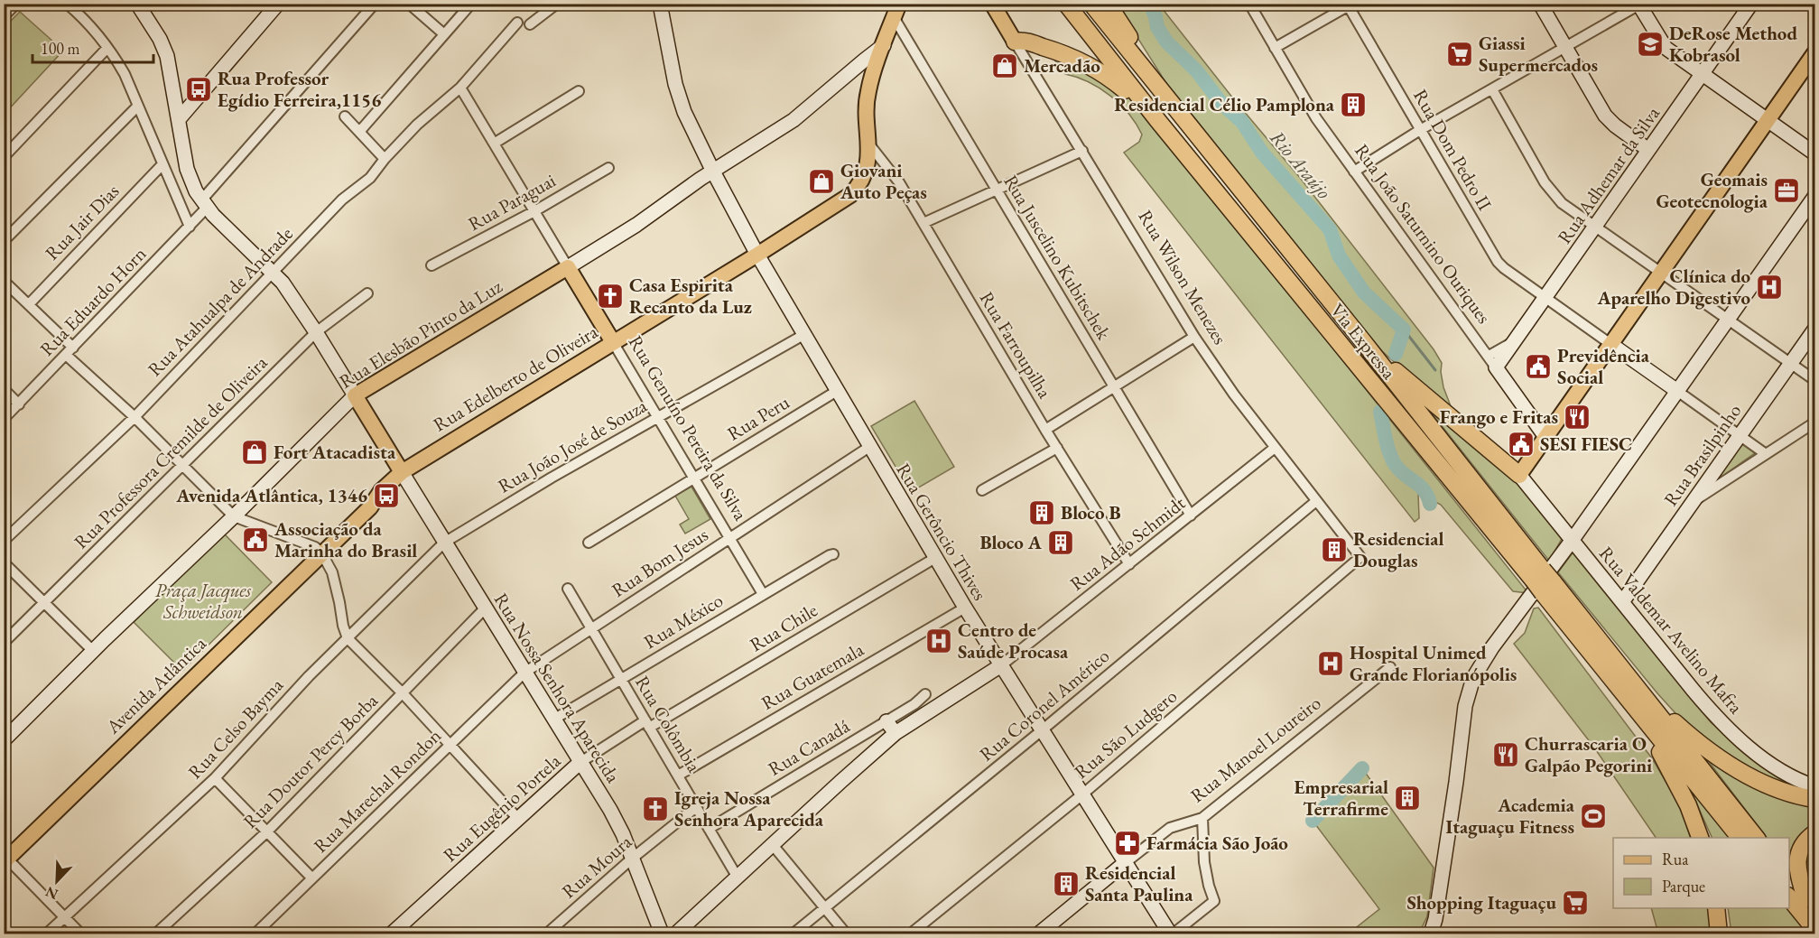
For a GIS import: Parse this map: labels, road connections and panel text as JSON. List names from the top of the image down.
{
  "streets": {
    "highway": ["Via Expressa"],
    "main road": [
      "Rua Adhemar da Silva",
      "Rua João Saturnino Ouriques",
      "Rua Wilson Menezes",
      "Rua Elesbão Pinto da Luz",
      "Rua Edelberto de Oliveira",
      "Rua Genuíno Pereira da Silva",
      "Rua Brasilpinho",
      "Rua Gerôncio Thives",
      "Rua Valdemar Avelino Mafra",
      "Avenida Atlântica",
      "Rua Nossa Senhora Aparecida",
      "Rua Manoel Loureiro",
      "Rua Eugênio Portela"
    ],
    "street": [
      "Rua Dom Pedro II",
      "Rua Paraguai",
      "Rua Jair Dias",
      "Rua Juscelino Kubitschek",
      "Rua Eduardo Horn",
      "Rua Atahualpa de Andrade",
      "Rua Farroupilha",
      "Rua Peru",
      "Rua João José de Souza",
      "Rua Professora Cremilde de Oliveira",
      "Rua Adão Schmidt",
      "Rua Bom Jesus",
      "Rua México",
      "Rua Chile",
      "Rua Guatemala",
      "Rua Coronel Américo",
      "Rua Colômbia",
      "Rua Celso Bayma",
      "Rua São Ludgero",
      "Rua Canadá",
      "Rua Doutor Percy Borba",
      "Rua Marechal Rondon",
      "Rua Moura"
    ]
  },
  "crossings": [
    ["Rua Dom Pedro II", "Rua Adhemar da Silva"],
    ["Rua Adhemar da Silva", "Rua João Saturnino Ouriques"],
    ["Rua Paraguai", "Rua Genuíno Pereira da Silva"],
    ["Rua Juscelino Kubitschek", "Rua Edelberto de Oliveira"],
    ["Rua Juscelino Kubitschek", "Rua Adão Schmidt"],
    ["Rua Wilson Menezes", "Rua Adão Schmidt"],
    ["Rua Wilson Menezes", "Rua Coronel Américo"],
    ["Rua Wilson Menezes", "Rua São Ludgero"],
    ["Rua Atahualpa de Andrade", "Rua Genuíno Pereira da Silva"],
    ["Rua Elesbão Pinto da Luz", "Rua Edelberto de Oliveira"],
    ["Rua Elesbão Pinto da Luz", "Rua Genuíno Pereira da Silva"],
    ["Rua Elesbão Pinto da Luz", "Rua Gerôncio Thives"],
    ["Rua Farroupilha", "Rua Edelberto de Oliveira"],
    ["Rua Farroupilha", "Rua Adão Schmidt"],
    ["Rua Edelberto de Oliveira", "Rua Genuíno Pereira da Silva"],
    ["Rua Edelberto de Oliveira", "Rua Gerôncio Thives"],
    ["Rua Edelberto de Oliveira", "Avenida Atlântica"],
    ["Rua Edelberto de Oliveira", "Rua Nossa Senhora Aparecida"],
    ["Rua Peru", "Rua Genuíno Pereira da Silva"],
    ["Rua Peru", "Rua Gerôncio Thives"],
    ["Rua Genuíno Pereira da Silva", "Rua João José de Souza"],
    ["Rua Genuíno Pereira da Silva", "Rua Bom Jesus"],
    ["Rua Genuíno Pereira da Silva", "Rua México"],
    ["Rua João José de Souza", "Rua Gerôncio Thives"],
    ["Rua João José de Souza", "Rua Nossa Senhora Aparecida"],
    ["Rua João José de Souza", "Rua Celso Bayma"],
    ["Rua Brasilpinho", "Rua Valdemar Avelino Mafra"],
    ["Rua Gerôncio Thives", "Rua Adão Schmidt"],
    ["Rua Gerôncio Thives", "Rua Bom Jesus"],
    ["Rua Gerôncio Thives", "Rua Chile"],
    ["Rua Gerôncio Thives", "Rua Guatemala"],
    ["Rua Gerôncio Thives", "Rua Coronel Américo"],
    ["Rua Gerôncio Thives", "Rua São Ludgero"],
    ["Rua Gerôncio Thives", "Rua Manoel Loureiro"],
    ["Rua Bom Jesus", "Rua Nossa Senhora Aparecida"],
    ["Rua Bom Jesus", "Rua Colômbia"],
    ["Rua Bom Jesus", "Rua Marechal Rondon"],
    ["Rua México", "Rua Nossa Senhora Aparecida"],
    ["Rua México", "Rua Colômbia"],
    ["Rua Chile", "Rua Colômbia"],
    ["Rua Chile", "Rua Eugênio Portela"],
    ["Rua Guatemala", "Rua Colômbia"],
    ["Avenida Atlântica", "Rua Nossa Senhora Aparecida"],
    ["Rua Nossa Senhora Aparecida", "Rua Celso Bayma"],
    ["Rua Nossa Senhora Aparecida", "Rua Doutor Percy Borba"],
    ["Rua Nossa Senhora Aparecida", "Rua Marechal Rondon"],
    ["Rua Nossa Senhora Aparecida", "Rua Eugênio Portela"],
    ["Rua Nossa Senhora Aparecida", "Rua Moura"],
    ["Rua Colômbia", "Rua Canadá"],
    ["Rua Colômbia", "Rua Eugênio Portela"],
    ["Rua Colômbia", "Rua Moura"]
  ],
  "water": ["Rio Araújo"],
  "parks": ["Praça Jacques Schweidson"],
  "places": {
    "school or university": ["DeRose Method Kobrasol"],
    "supermarket": ["Giassi Supermercados", "Shopping Itaguaçu"],
    "shop": ["Mercadão", "Giovani Auto Peças", "Fort Atacadista"],
    "bus stop": ["Rua Professor Egídio Ferreira,1156", "Avenida Atlântica, 1346"],
    "building": [
      "Residencial Célio Pamplona",
      "Bloco B",
      "Bloco A",
      "Residencial Douglas",
      "Empresarial Terrafirme",
      "Residencial Santa Paulina"
    ],
    "office": ["Geomais Geotecnologia"],
    "hospital": ["Clínica do Aparelho Digestivo", "Centro de Saúde Procasa", "Hospital Unimed Grande Florianópolis"],
    "church": ["Casa Espirita Recanto da Luz", "Igreja Nossa Senhora Aparecida"],
    "public building": ["Previdência Social", "SESI FIESC", "Associação da Marinha do Brasil"],
    "restaurant": ["Frango e Fritas", "Churrascaria O Galpão Pegorini"],
    "sports": ["Academia Itaguaçu Fitness"],
    "pharmacy": ["Farmácia São João"]
  },
  "legend": ["Rua", "Parque"],
  "scale_bar": "100 m",
  "north": "bottom left"
}
